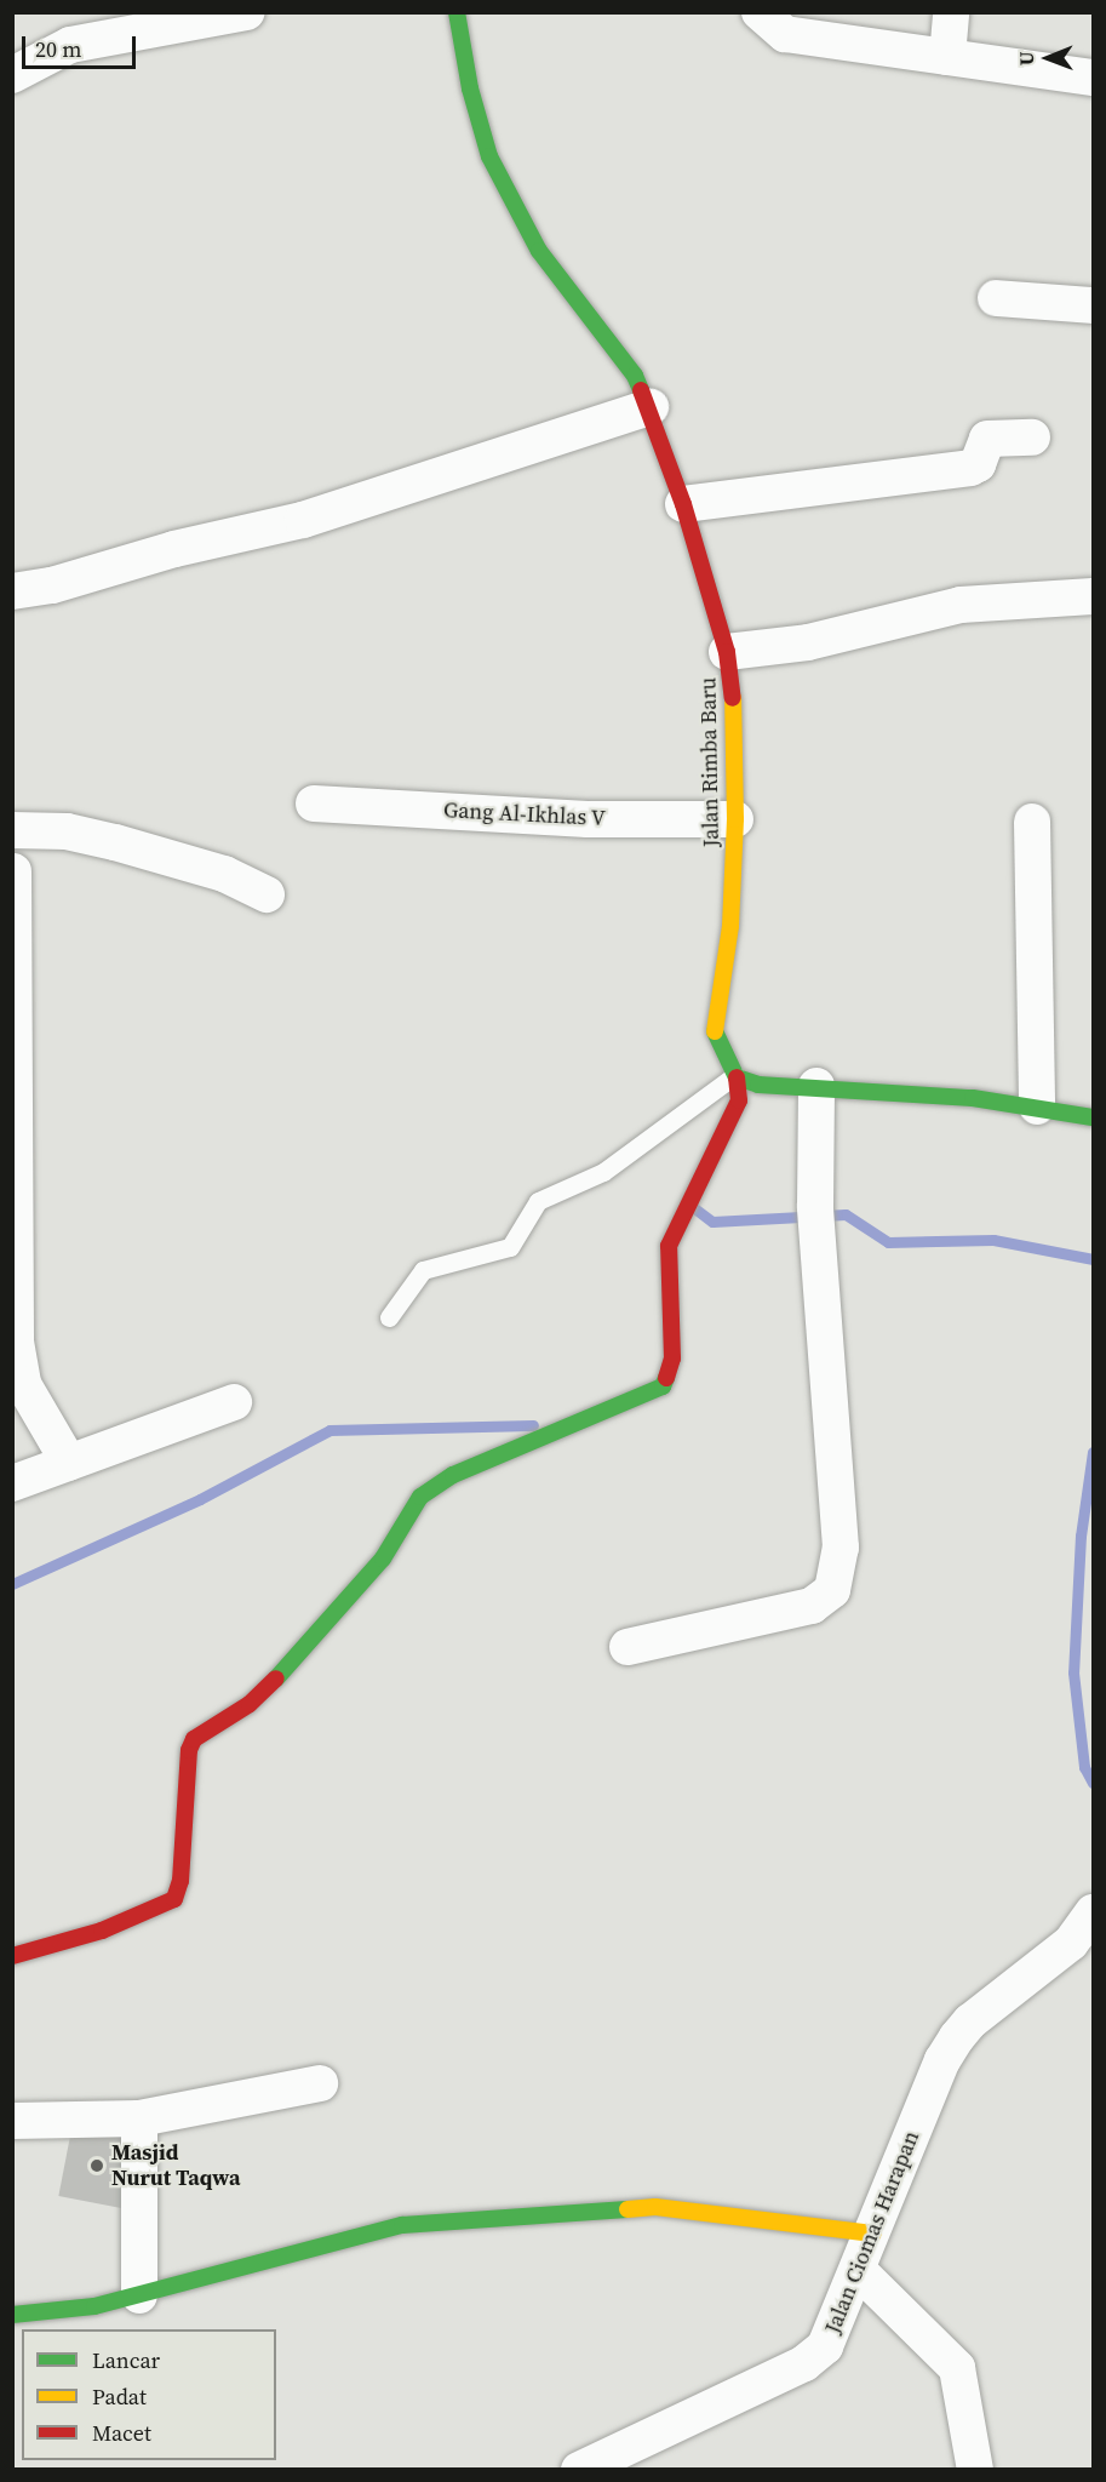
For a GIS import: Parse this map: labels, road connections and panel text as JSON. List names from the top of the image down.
{
  "streets": {
    "street": ["Jalan Rimba Baru", "Gang Al-Ikhlas V", "Jalan Ciomas Harapan"]
  },
  "crossings": [
    ["Jalan Rimba Baru", "Gang Al-Ikhlas V"]
  ],
  "places": ["Masjid Nurut Taqwa"],
  "legend": ["Lancar", "Padat", "Macet"],
  "scale_bar": "20 m",
  "north": "left"
}
